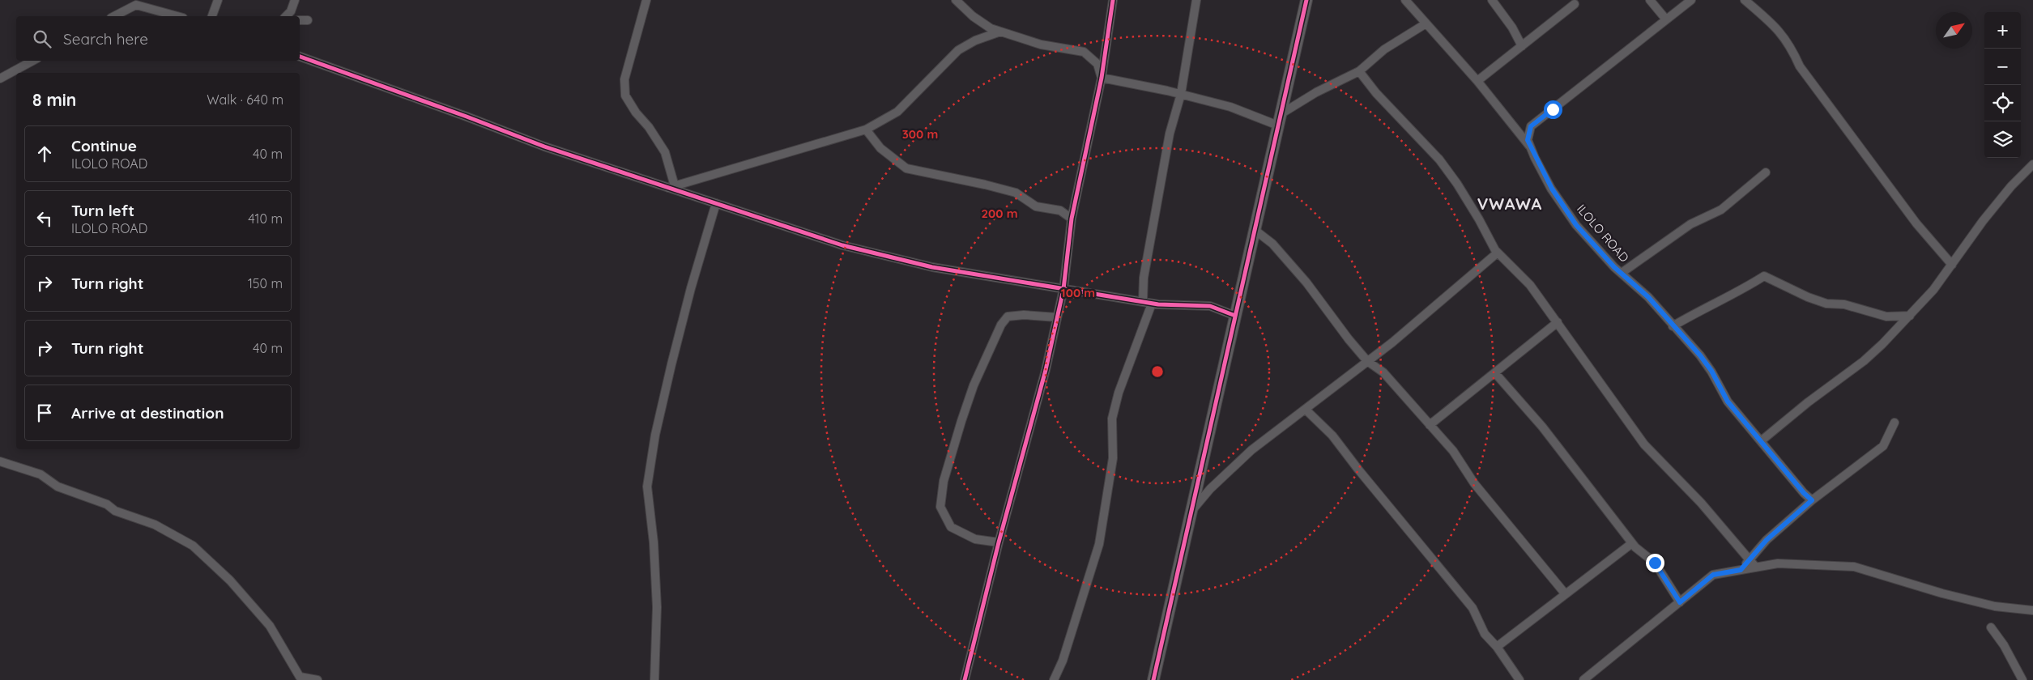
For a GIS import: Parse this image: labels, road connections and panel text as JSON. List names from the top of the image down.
{
  "streets": {
    "street": ["ILOLO ROAD"]
  },
  "districts": ["VWAWA"],
  "north": "top right",
  "page": {
    "map_buttons": ["+", "−"],
    "search": "Search here",
    "heading": ["8 min", "Walk · 640 m"],
    "list": [
      ["Continue", "ILOLO ROAD", "40 m"],
      ["Turn left", "ILOLO ROAD", "410 m"],
      ["Turn right", "150 m"],
      ["Turn right", "40 m"],
      "Arrive at destination"
    ]
  },
  "rings": ["300 m", "200 m", "100 m"]
}
